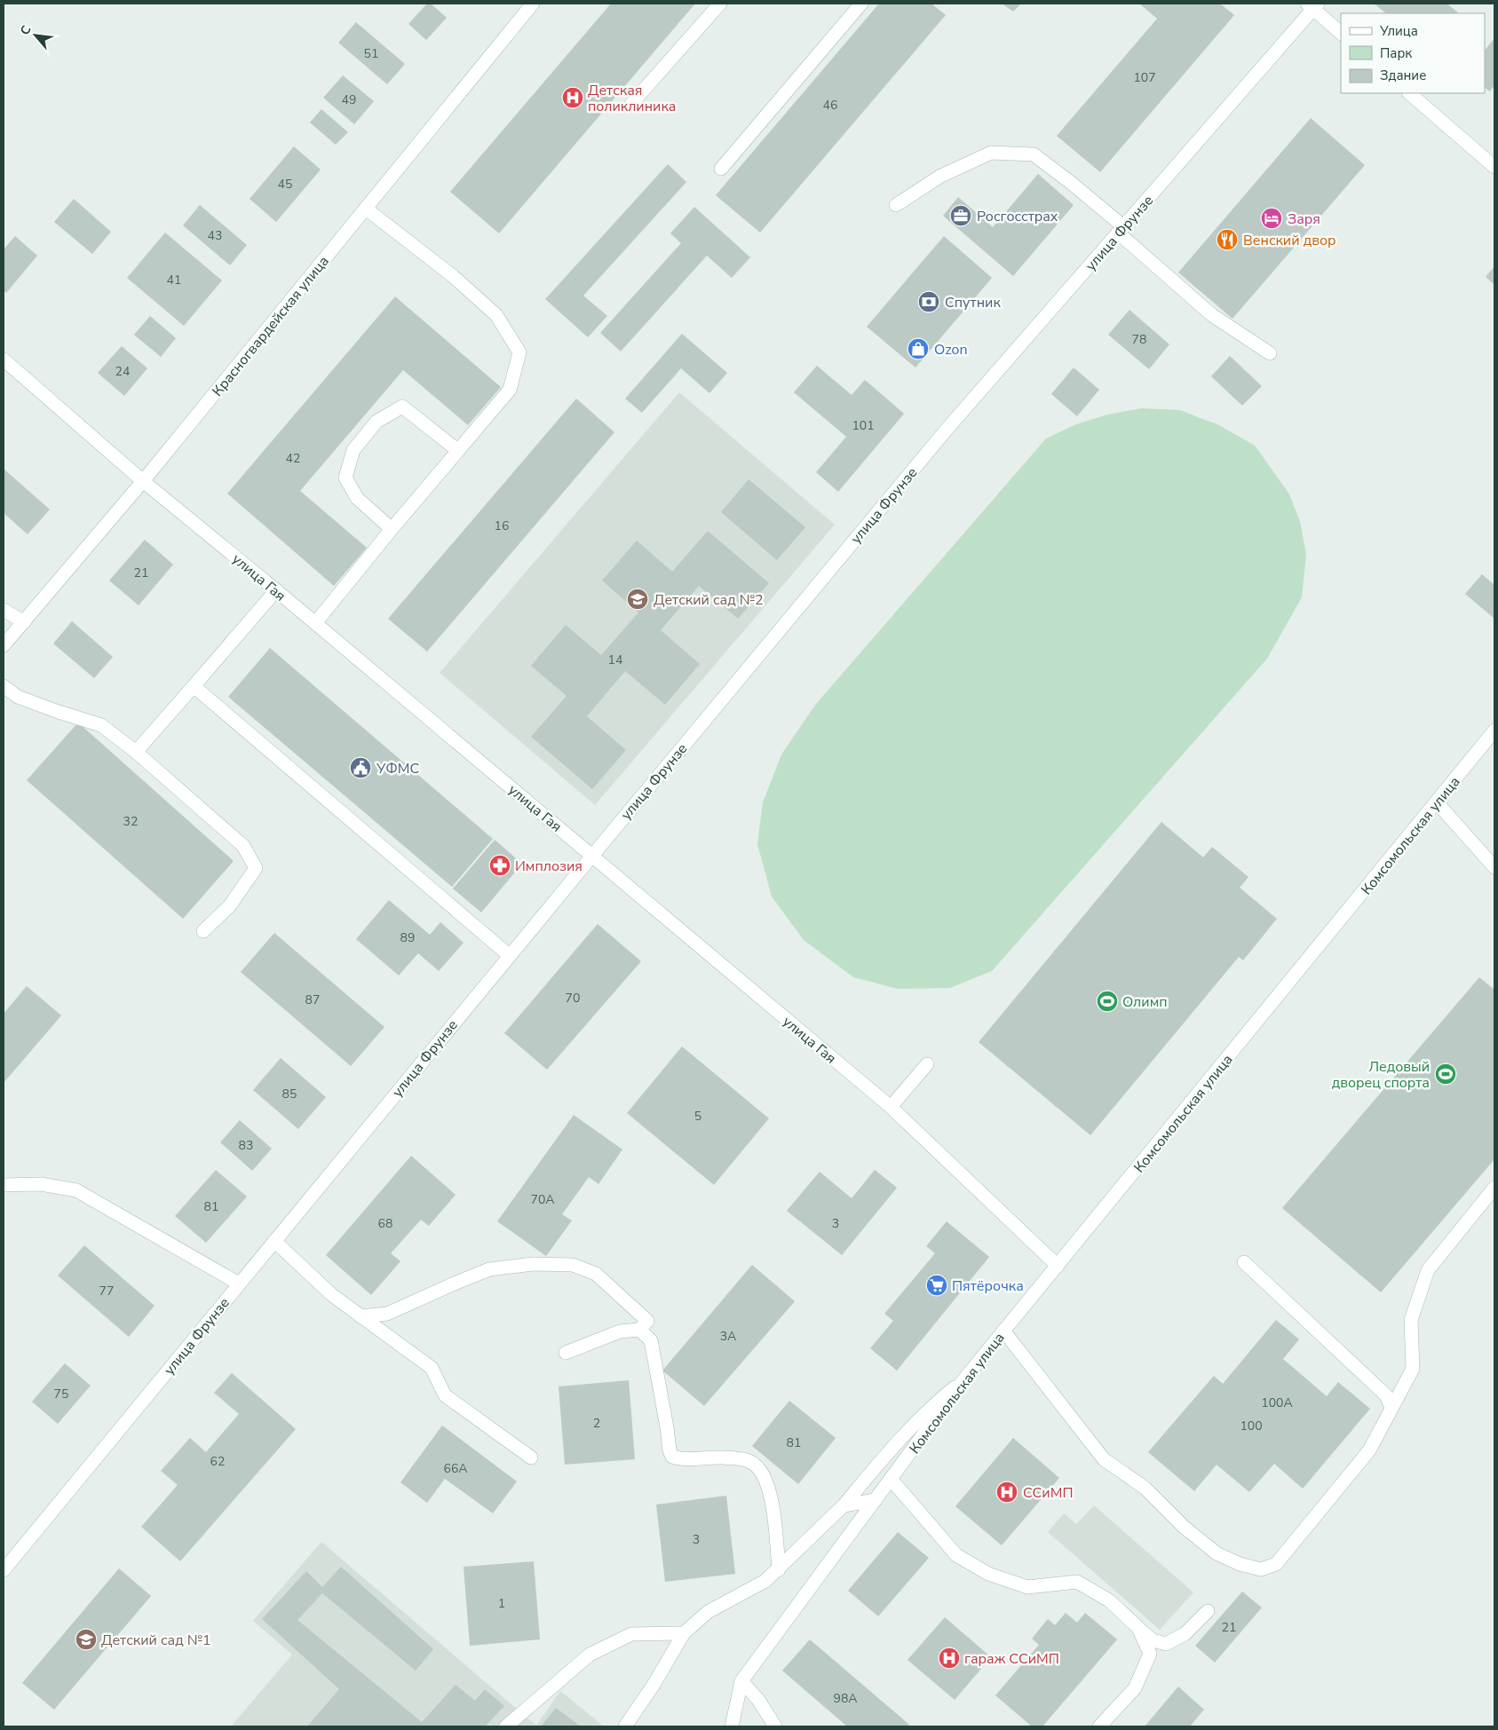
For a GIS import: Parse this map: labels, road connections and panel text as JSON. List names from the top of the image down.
{
  "streets": {
    "street": [
      "улица Фрунзе",
      "Красногвардейская улица",
      "улица Гая",
      "Комсомольская улица"
    ]
  },
  "crossings": [
    ["улица Фрунзе", "улица Гая"],
    ["Красногвардейская улица", "улица Гая"],
    ["улица Гая", "Комсомольская улица"]
  ],
  "places": {
    "hospital": ["Детская поликлиника", "ССиМП", "гараж ССиМП"],
    "office": ["Росгосстрах"],
    "hotel": ["Заря"],
    "restaurant": ["Венский двор"],
    "bank": ["Спутник"],
    "shop": ["Ozon"],
    "school or university": ["Детский сад №2", "Детский сад №1"],
    "public building": ["УФМС"],
    "pharmacy": ["Имплозия"],
    "sports": ["Олимп", "Ледовый дворец спорта"],
    "supermarket": ["Пятёрочка"]
  },
  "house_numbers": [
    "51",
    "107",
    "49",
    "46",
    "45",
    "43",
    "41",
    "78",
    "24",
    "101",
    "42",
    "16",
    "21",
    "14",
    "32",
    "89",
    "70",
    "87",
    "85",
    "5",
    "83",
    "70А",
    "81",
    "68",
    "3",
    "77",
    "3А",
    "75",
    "100А",
    "2",
    "100",
    "81",
    "62",
    "66А",
    "3",
    "1",
    "21",
    "98А"
  ],
  "legend": ["Улица", "Парк", "Здание"],
  "north": "top left"
}
